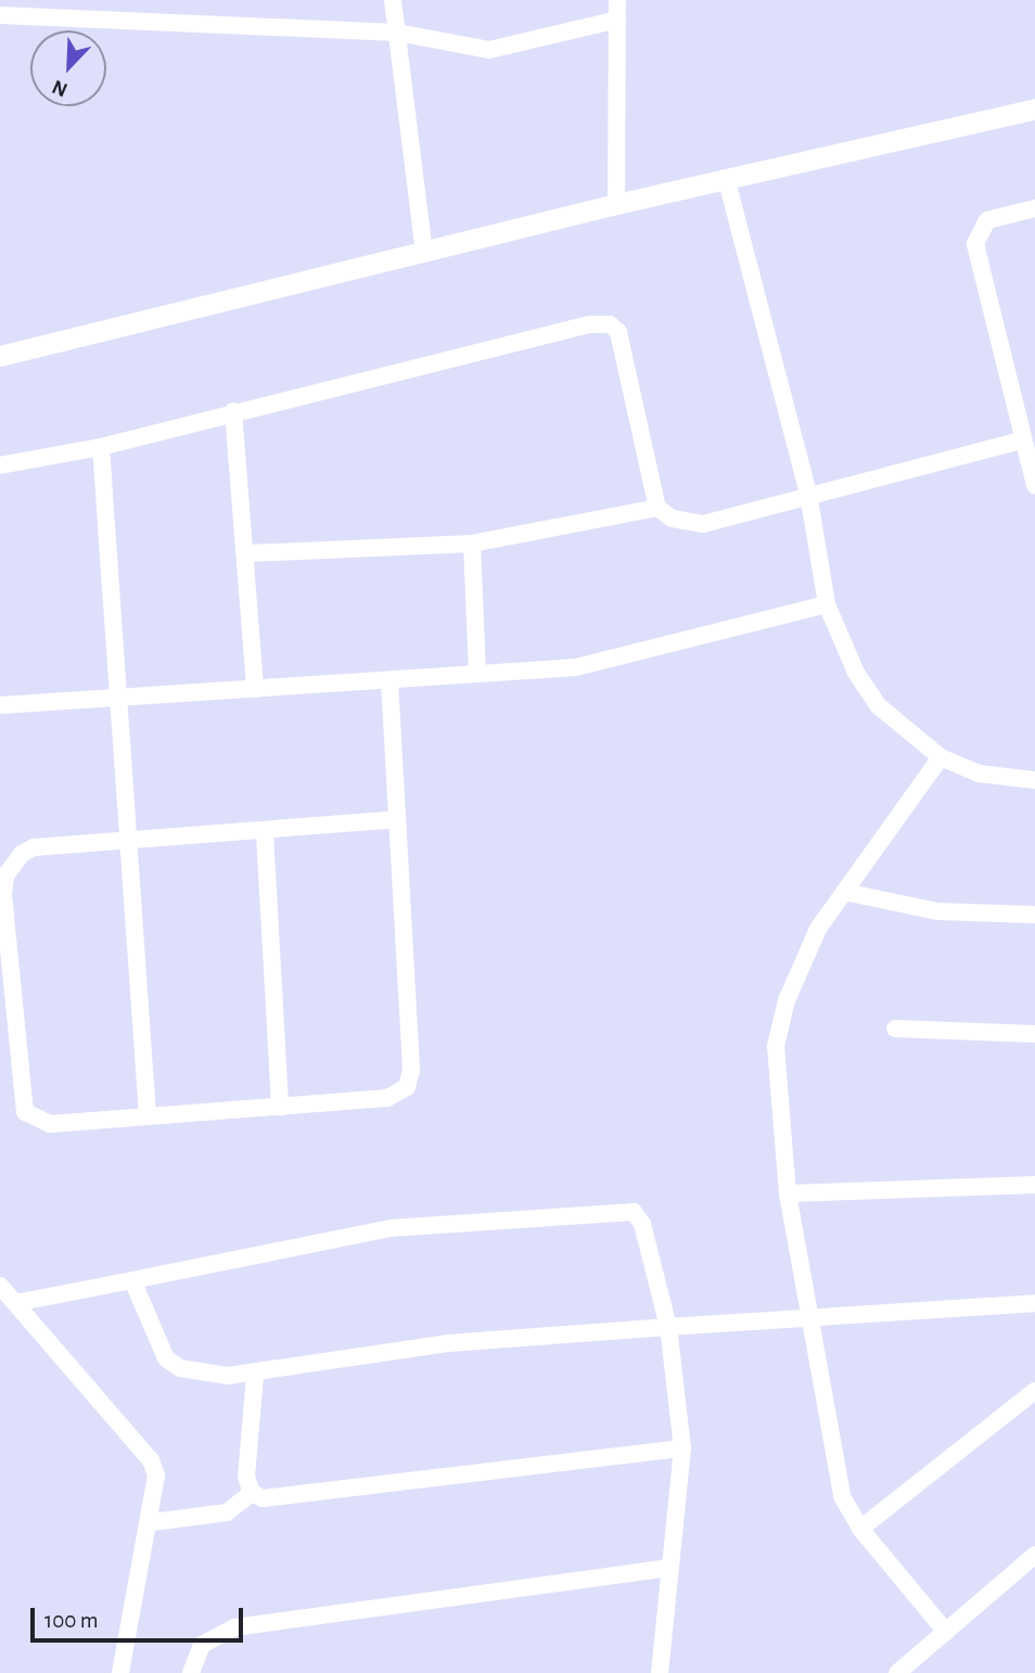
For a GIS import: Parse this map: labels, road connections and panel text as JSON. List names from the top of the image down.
{
  "scale_bar": "100 m",
  "north": "bottom left"
}
